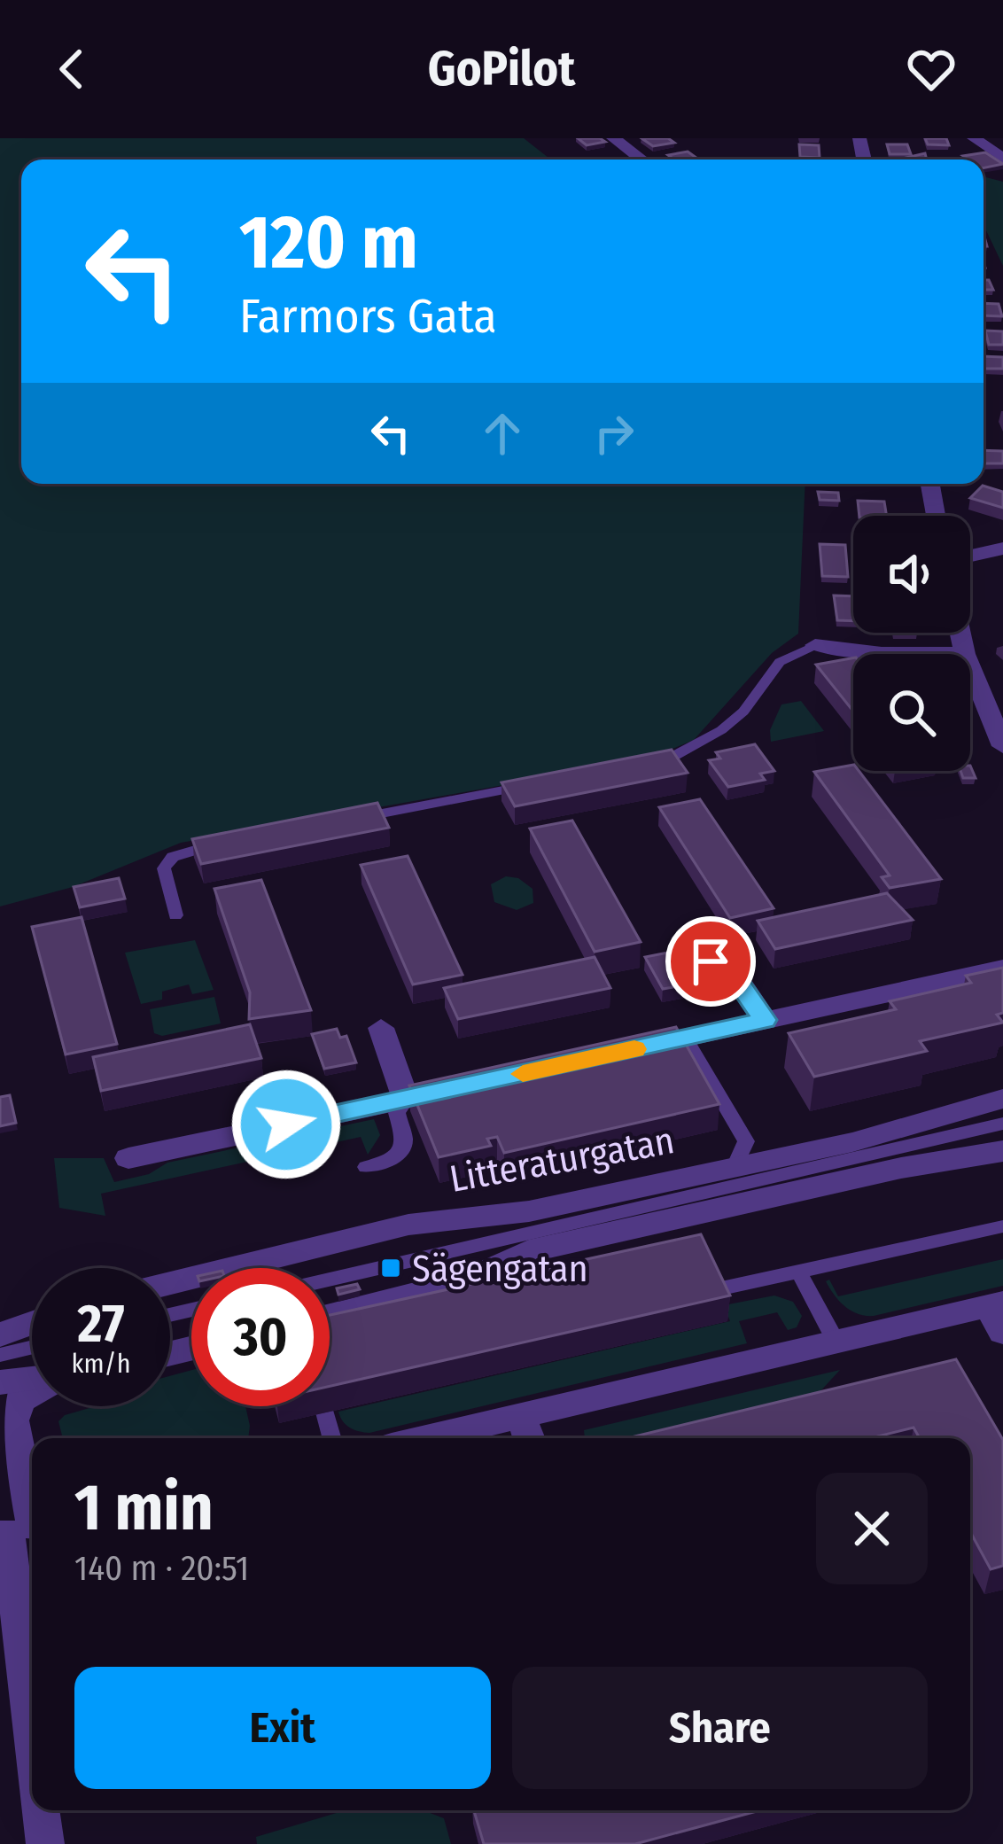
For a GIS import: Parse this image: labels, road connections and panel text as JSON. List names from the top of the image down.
{
  "streets": {
    "street": ["Litteraturgatan"]
  },
  "places": {
    "transit": ["Sägengatan"]
  },
  "page": {
    "header": "GoPilot",
    "turn": ["120 m", "Farmors Gata"],
    "speed": "27 km/h",
    "limit": "30",
    "heading": ["1 min", "140 m · 20:51"],
    "buttons": ["Exit", "Share"]
  }
}
